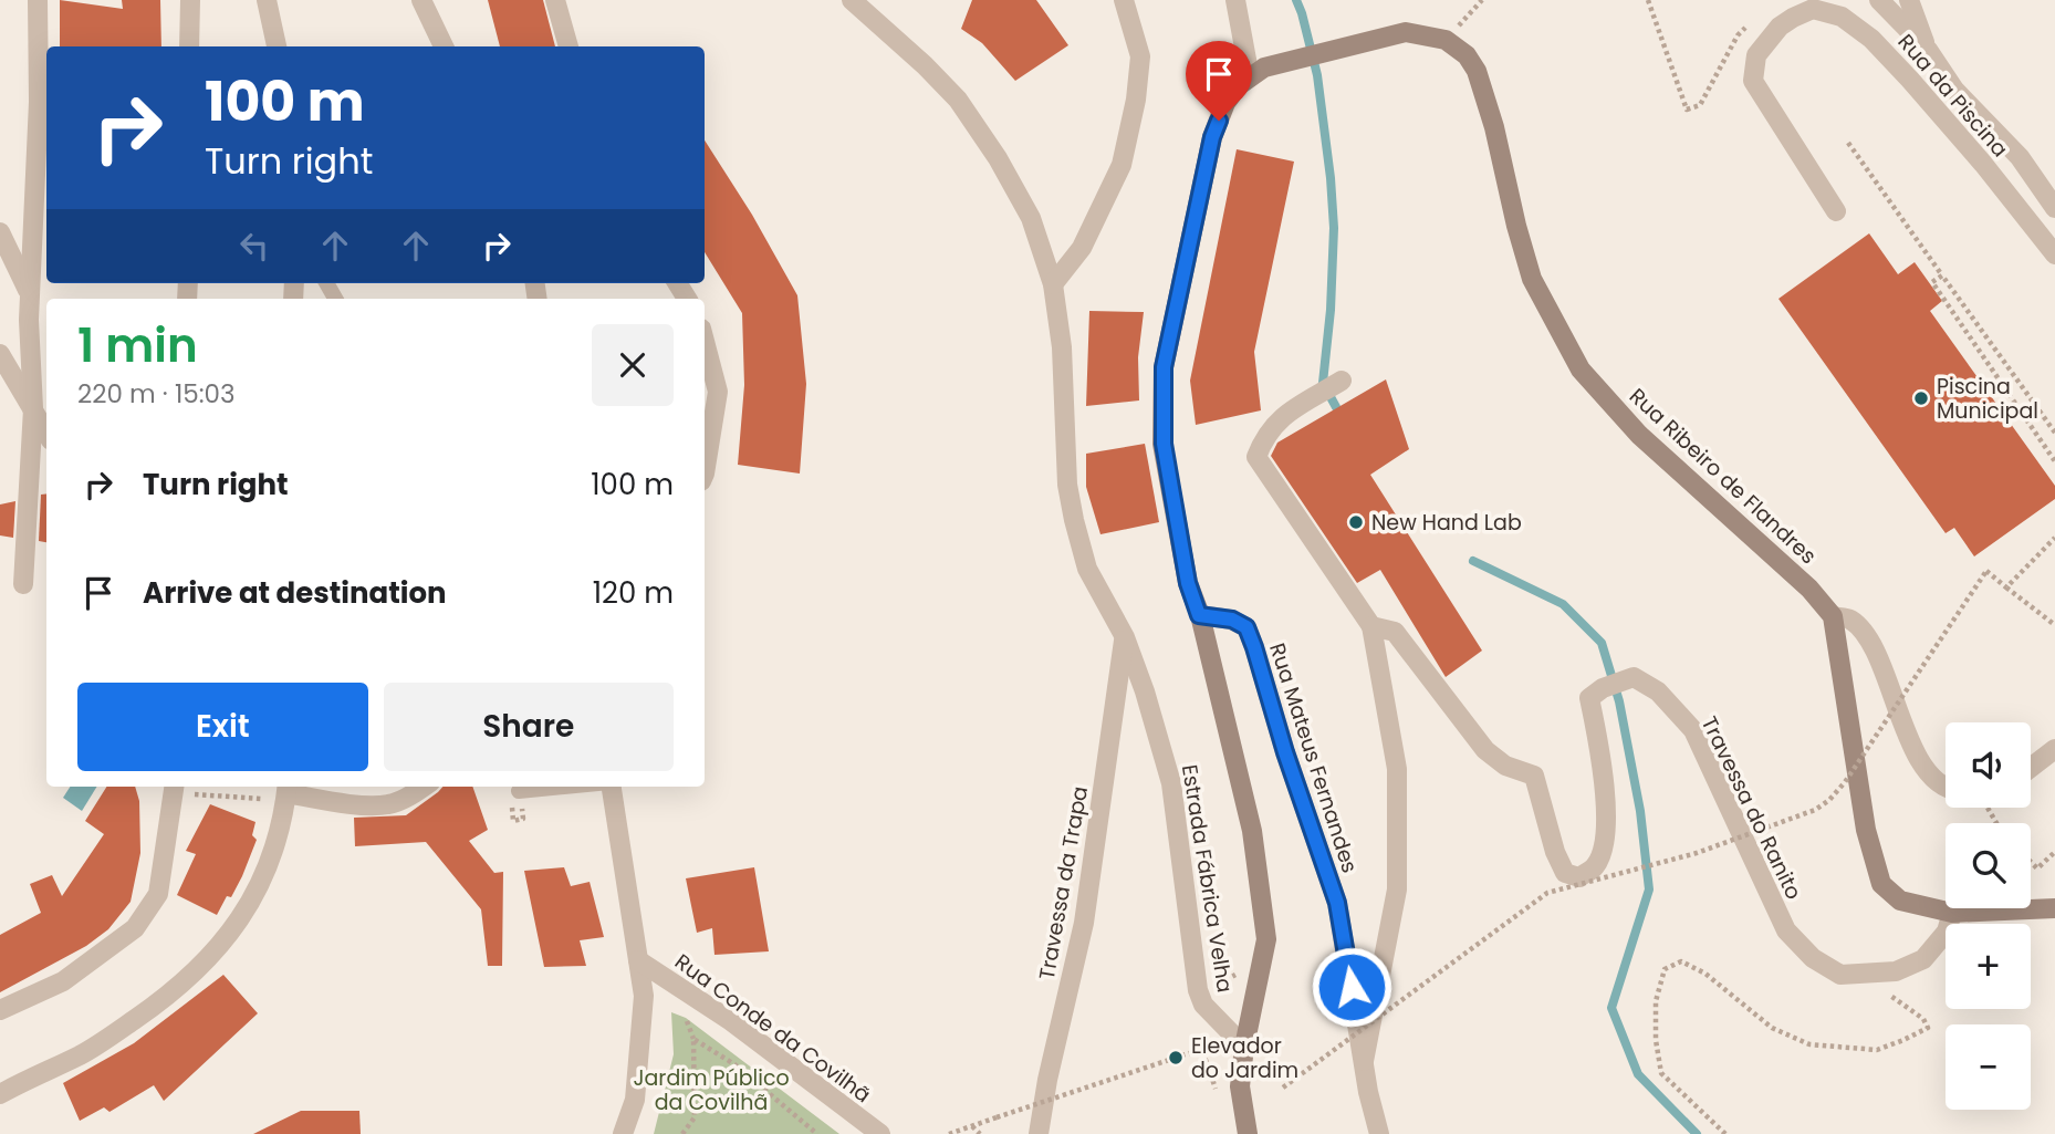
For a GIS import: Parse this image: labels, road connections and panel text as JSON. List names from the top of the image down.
{
  "streets": {
    "main road": ["Rua Ribeiro de Flandres"],
    "street": [
      "Rua da Piscina",
      "Rua Mateus Fernandes",
      "Travessa do Ranito",
      "Estrada Fábrica Velha",
      "Travessa da Trapa",
      "Rua Conde da Covilhã"
    ]
  },
  "crossings": [
    ["Estrada Fábrica Velha", "Travessa da Trapa"]
  ],
  "parks": ["Jardim Público da Covilhã"],
  "places": ["Piscina Municipal", "New Hand Lab", "Elevador do Jardim"],
  "page": {
    "turn": ["100 m", "Turn right"],
    "heading": ["1 min", "220 m · 15:03"],
    "list": [
      {
        "name": "Turn right",
        "value": "100 m"
      },
      {
        "name": "Arrive at destination",
        "value": "120 m"
      }
    ],
    "buttons": ["Exit", "Share"],
    "map_buttons": ["+", "−"]
  }
}
